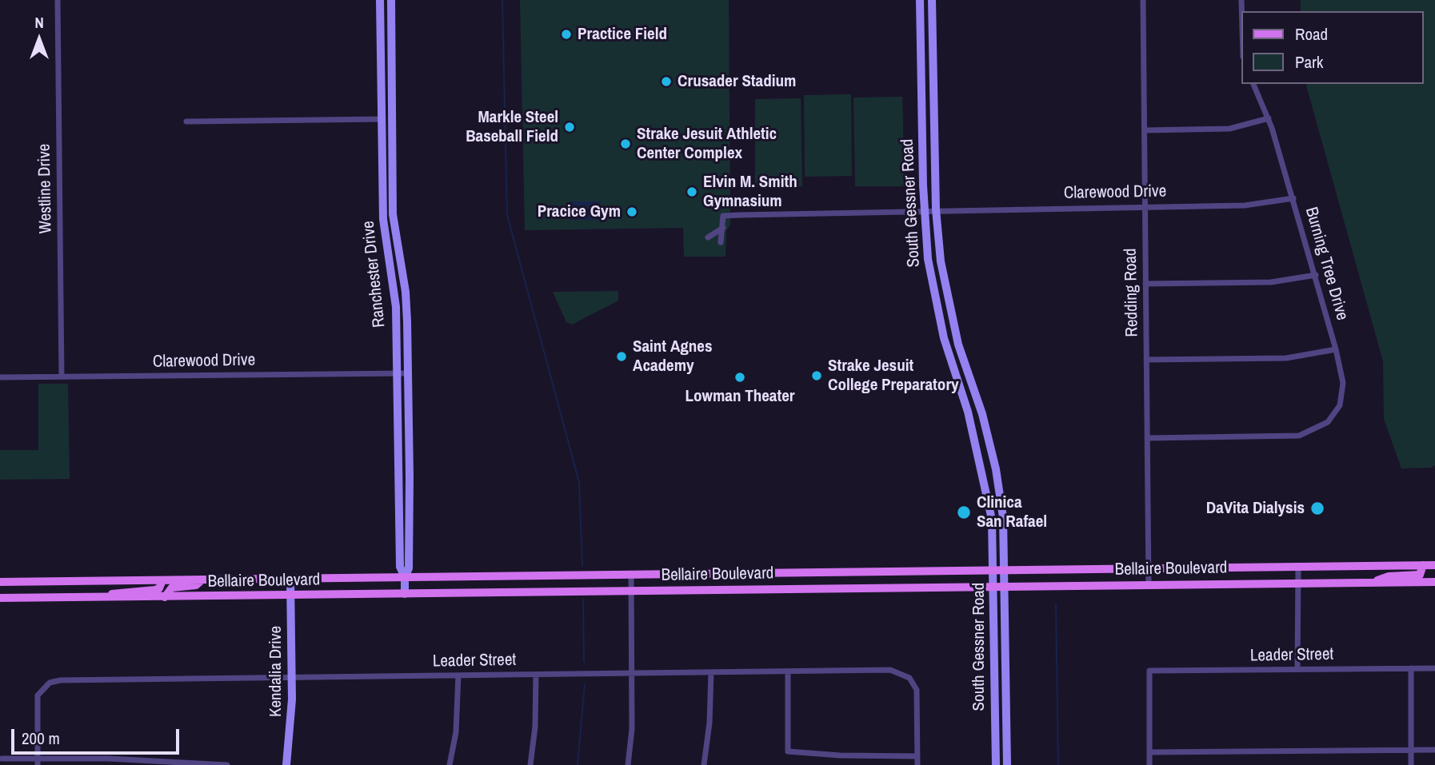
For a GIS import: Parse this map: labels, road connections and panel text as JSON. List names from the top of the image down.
{
  "streets": {
    "main road": [
      "South Gessner Road",
      "Ranchester Drive",
      "Bellaire Boulevard",
      "Kendalia Drive"
    ],
    "street": [
      "Westline Drive",
      "Clarewood Drive",
      "Burning Tree Drive",
      "Redding Road",
      "Leader Street"
    ]
  },
  "crossings": [
    ["Westline Drive", "Clarewood Drive"],
    ["Clarewood Drive", "South Gessner Road"],
    ["Clarewood Drive", "Burning Tree Drive"],
    ["Clarewood Drive", "Ranchester Drive"],
    ["Clarewood Drive", "Redding Road"],
    ["South Gessner Road", "Bellaire Boulevard"],
    ["Burning Tree Drive", "Redding Road"],
    ["Ranchester Drive", "Bellaire Boulevard"],
    ["Redding Road", "Bellaire Boulevard"],
    ["Bellaire Boulevard", "Kendalia Drive"],
    ["Leader Street", "Kendalia Drive"]
  ],
  "places": [
    "Practice Field",
    "Crusader Stadium",
    "Markle Steel Baseball Field",
    "Strake Jesuit Athletic Center Complex",
    "Elvin M. Smith Gymnasium",
    "Pracice Gym",
    "Saint Agnes Academy",
    "Strake Jesuit College Preparatory",
    "Lowman Theater",
    "DaVita Dialysis",
    "Clinica San Rafael"
  ],
  "legend": ["Road", "Park"],
  "scale_bar": "200 m",
  "north": "top"
}
